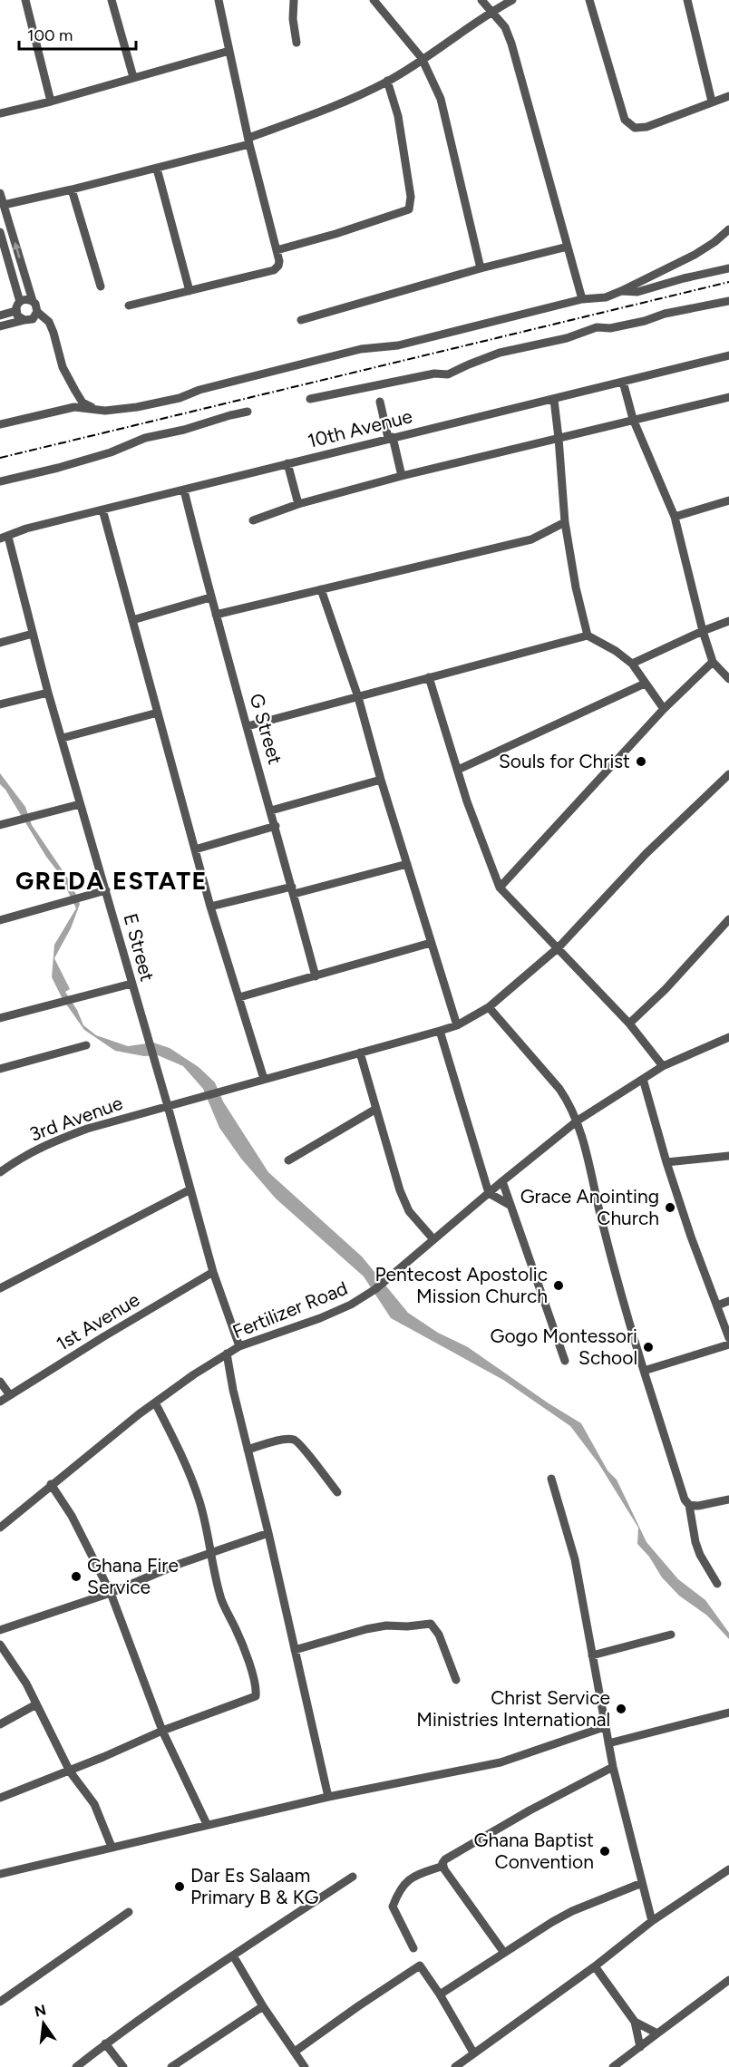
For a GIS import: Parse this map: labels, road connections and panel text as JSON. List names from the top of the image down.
{
  "streets": {
    "street": [
      "10th Avenue",
      "G Street",
      "E Street",
      "3rd Avenue",
      "Fertilizer Road",
      "1st Avenue"
    ]
  },
  "crossings": [
    ["10th Avenue", "G Street"],
    ["10th Avenue", "E Street"],
    ["E Street", "3rd Avenue"],
    ["E Street", "Fertilizer Road"],
    ["E Street", "1st Avenue"]
  ],
  "districts": ["GREDA ESTATE"],
  "places": [
    "Souls for Christ",
    "Grace Anointing Church",
    "Pentecost Apostolic Mission Church",
    "Gogo Montessori School",
    "Ghana Fire Service",
    "Christ Service Ministries International",
    "Ghana Baptist Convention",
    "Dar Es Salaam Primary B & KG"
  ],
  "scale_bar": "100 m",
  "north": "top"
}
